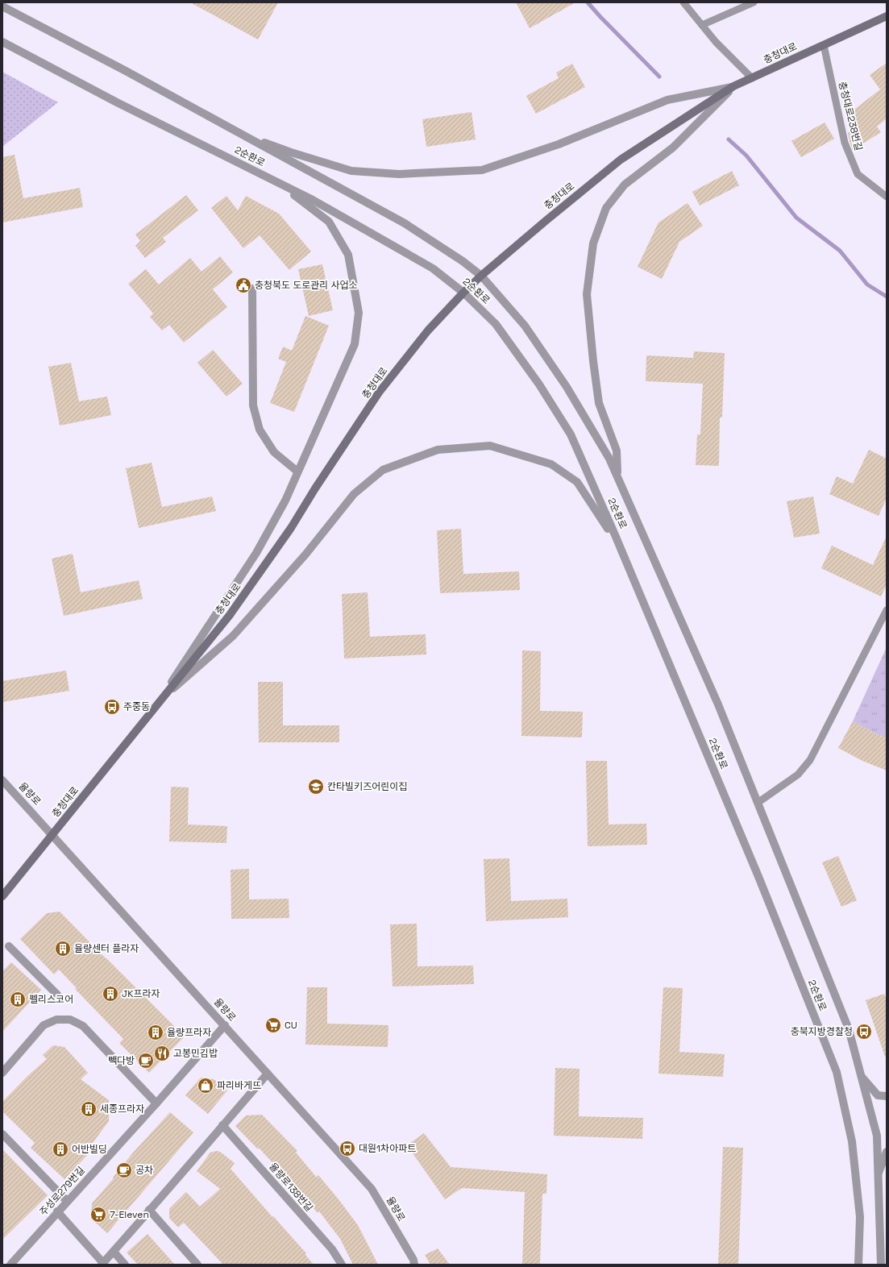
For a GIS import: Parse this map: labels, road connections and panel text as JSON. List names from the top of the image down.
{
  "streets": {
    "main road": ["충청대로"],
    "street": [
      "2순환로",
      "율량로",
      "율량로138번길",
      "주성로279번길"
    ],
    "lane": ["충청대로238번길"]
  },
  "crossings": [
    ["충청대로", "충청대로238번길"],
    ["충청대로", "2순환로"],
    ["충청대로", "율량로"],
    ["율량로", "주성로279번길"]
  ],
  "places": {
    "public building": ["충청북도 도로관리 사업소"],
    "bus stop": ["주중동", "충북지방경찰청", "대원1차아파트"],
    "school or university": ["칸타빌키즈어린이집"],
    "building": [
      "율량센터 플라자",
      "JK프라자",
      "펠리스코어",
      "율량프라자",
      "세종프라자",
      "어반빌딩"
    ],
    "supermarket": ["CU", "7-Eleven"],
    "restaurant": ["고봉민김밥"],
    "cafe": ["빽다방", "공차"],
    "shop": ["파리바게뜨"]
  }
}
